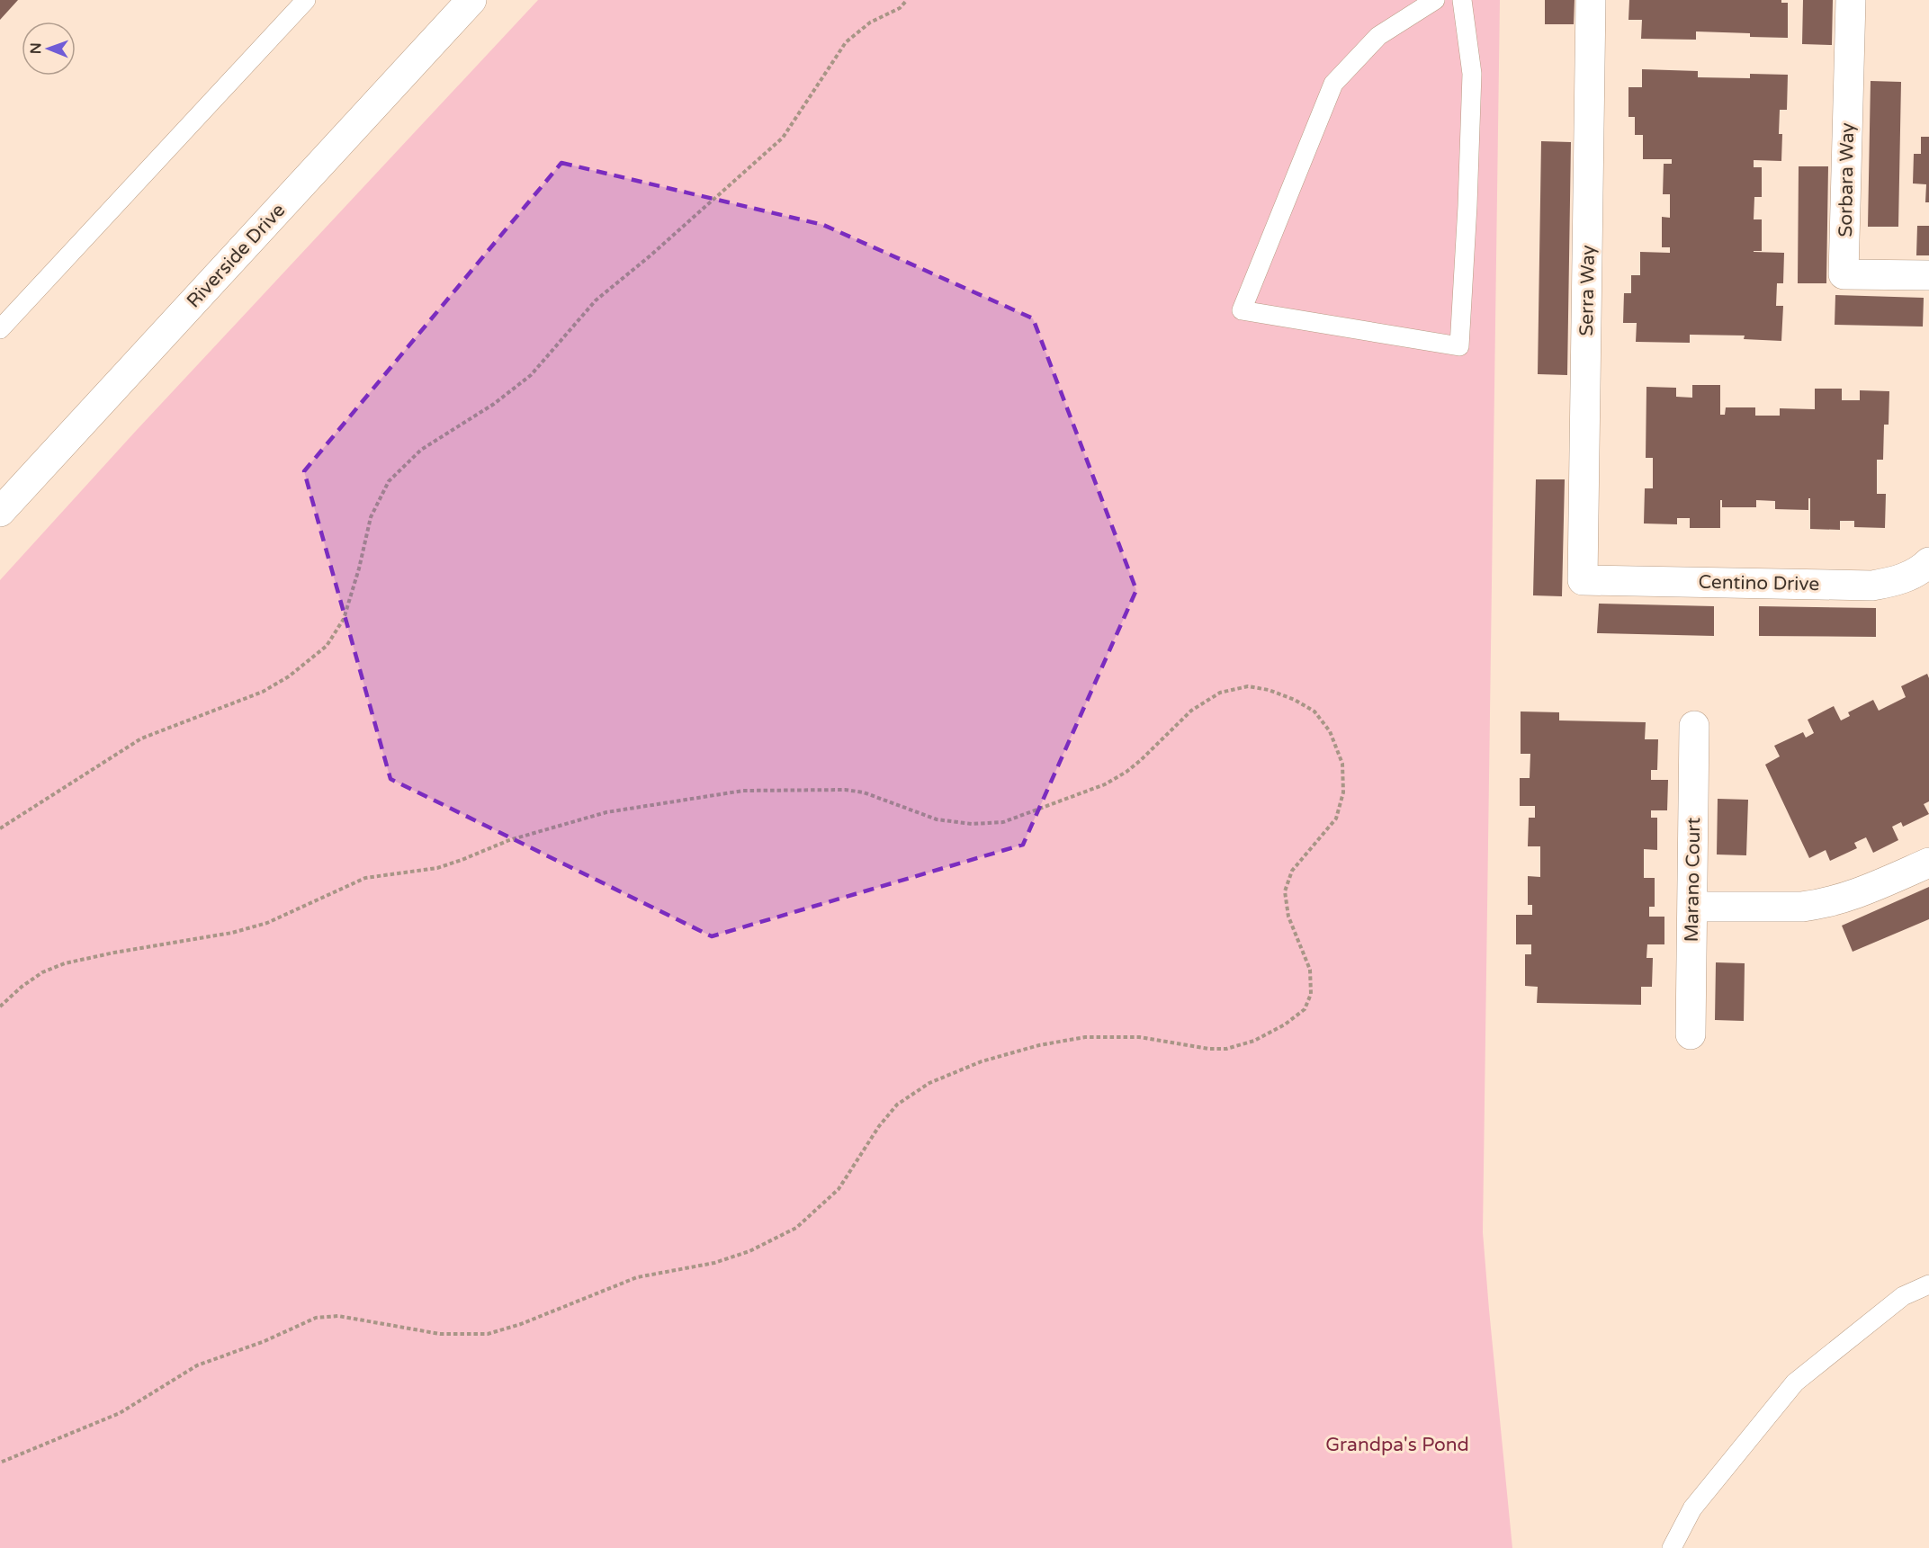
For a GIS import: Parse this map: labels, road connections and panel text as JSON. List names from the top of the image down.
{
  "streets": {
    "street": [
      "Sorbara Way",
      "Riverside Drive",
      "Serra Way",
      "Centino Drive",
      "Marano Court"
    ]
  },
  "crossings": [
    ["Serra Way", "Centino Drive"]
  ],
  "parks": ["Grandpa's Pond"],
  "north": "left"
}
